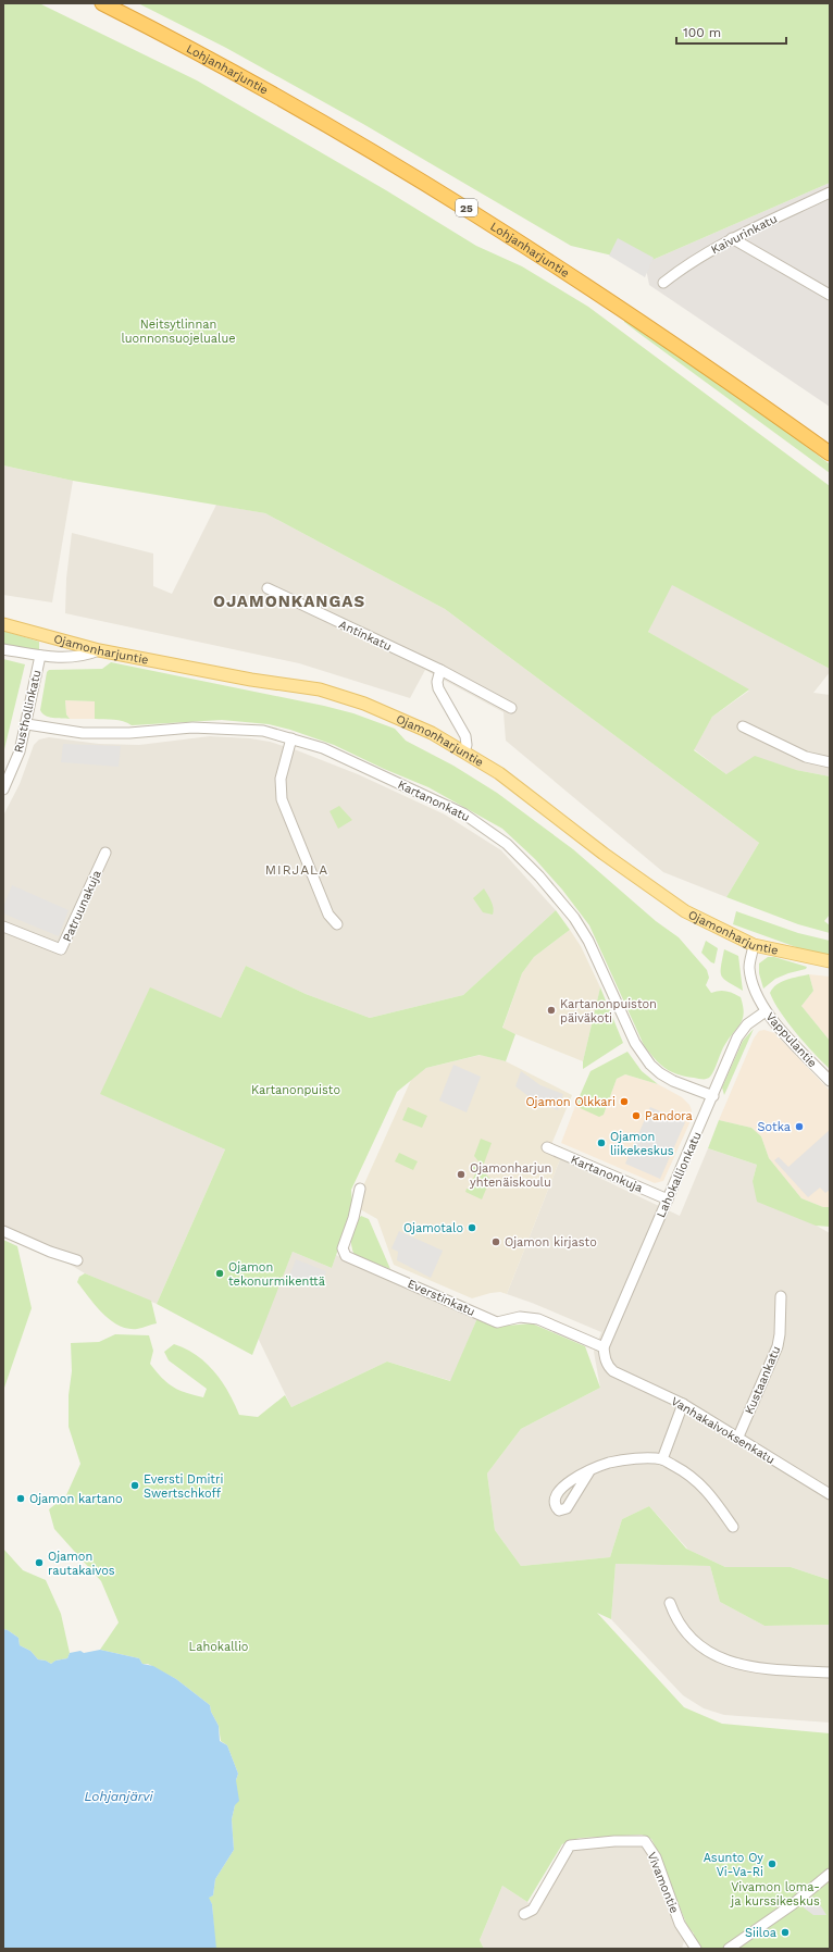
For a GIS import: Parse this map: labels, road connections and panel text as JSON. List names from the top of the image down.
{
  "streets": {
    "highway": ["Lohjanharjuntie", "25"],
    "main road": ["Ojamonharjuntie"],
    "street": [
      "Kaivurinkatu",
      "Antinkatu",
      "Rusthollinkatu",
      "Kartanonkatu",
      "Patruunakuja",
      "Vappulantie",
      "Kartanonkuja",
      "Lahokallionkatu",
      "Everstinkatu",
      "Kustaankatu",
      "Vanhakaivoksenkatu",
      "Vivamontie"
    ]
  },
  "crossings": [
    ["Ojamonharjuntie", "Vappulantie"],
    ["Rusthollinkatu", "Kartanonkatu"],
    ["Kartanonkatu", "Lahokallionkatu"],
    ["Vappulantie", "Lahokallionkatu"],
    ["Kartanonkuja", "Lahokallionkatu"],
    ["Lahokallionkatu", "Everstinkatu"],
    ["Lahokallionkatu", "Vanhakaivoksenkatu"],
    ["Everstinkatu", "Vanhakaivoksenkatu"],
    ["Kustaankatu", "Vanhakaivoksenkatu"]
  ],
  "districts": ["OJAMONKANGAS", "MIRJALA"],
  "water": ["Lohjanjärvi"],
  "parks": [
    "Neitsytlinnan luonnonsuojelualue",
    "Kartanonpuisto",
    "Lahokallio",
    "Vivamon loma- ja kurssikeskus"
  ],
  "places": [
    "Kartanonpuiston päiväkoti",
    "Ojamon Olkkari",
    "Pandora",
    "Sotka",
    "Ojamon liikekeskus",
    "Ojamonharjun yhtenäiskoulu",
    "Ojamotalo",
    "Ojamon kirjasto",
    "Ojamon tekonurmikenttä",
    "Eversti Dmitri Swertschkoff",
    "Ojamon kartano",
    "Ojamon rautakaivos",
    "Asunto Oy Vi-Va-Ri",
    "Siiloa"
  ],
  "scale_bar": "100 m"
}
